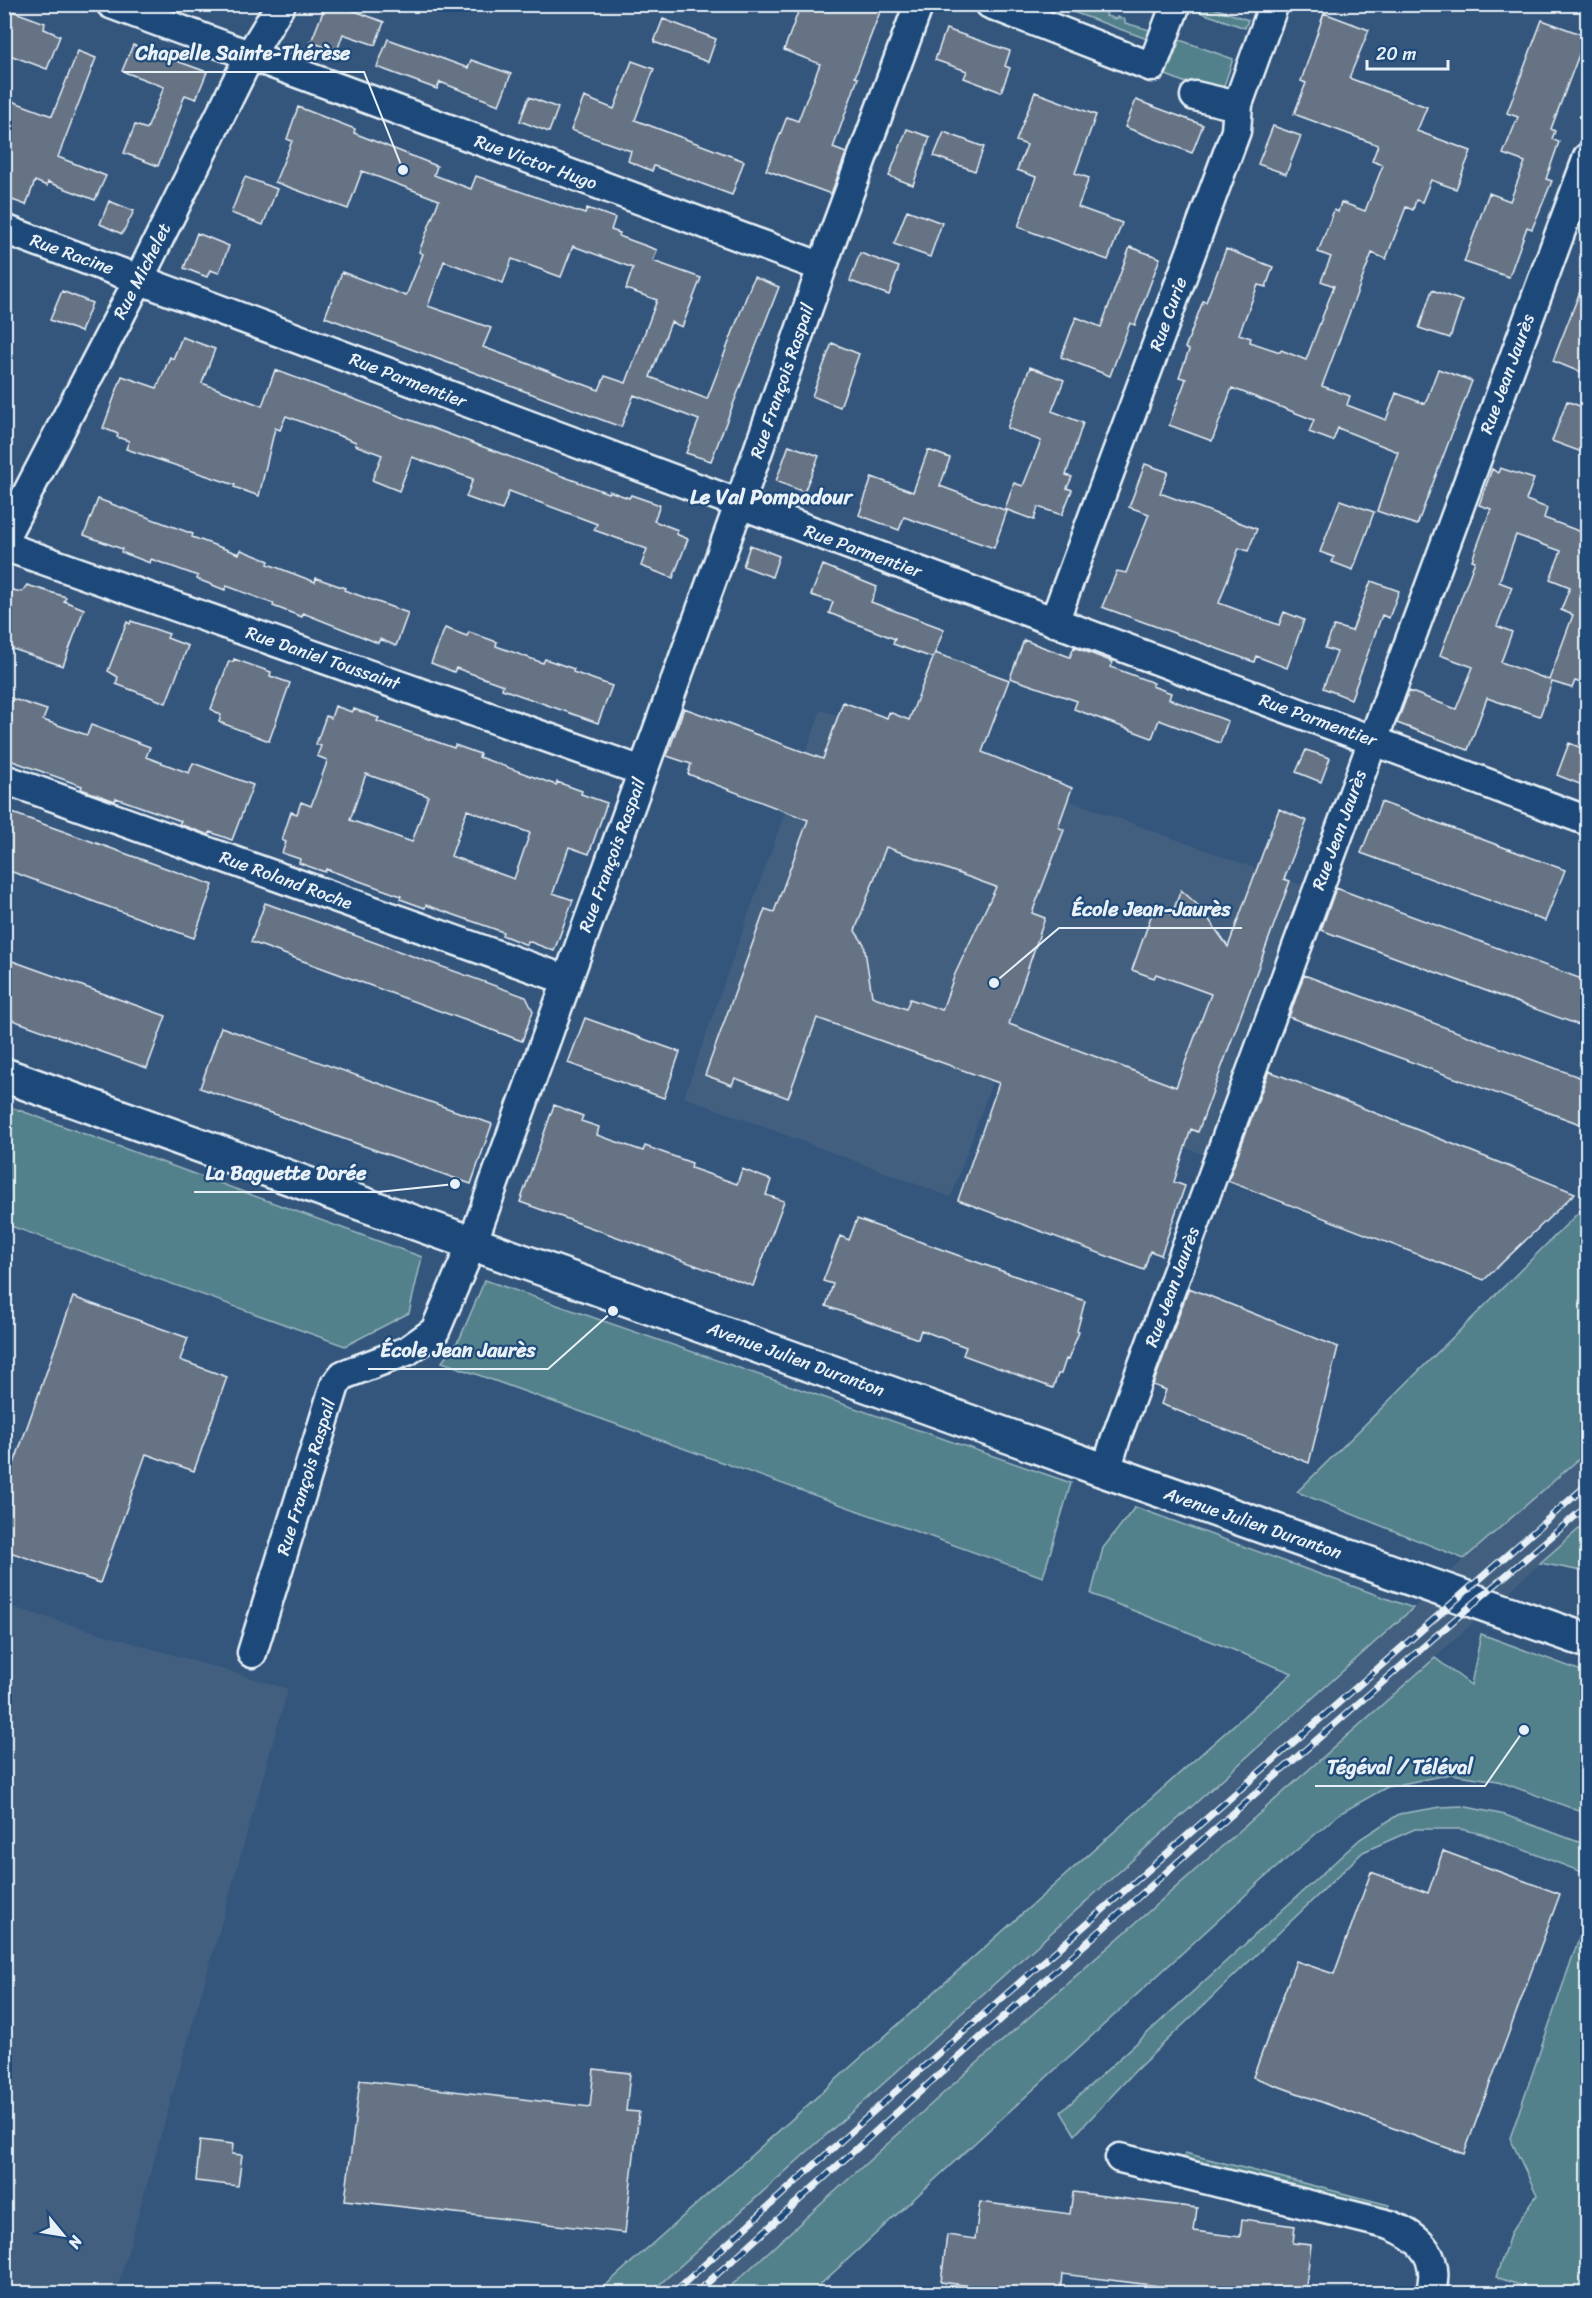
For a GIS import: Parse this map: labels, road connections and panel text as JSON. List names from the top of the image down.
{
  "streets": {
    "main road": ["Avenue Julien Duranton"],
    "street": [
      "Rue Victor Hugo",
      "Rue Racine",
      "Rue Michelet",
      "Rue Curie",
      "Rue Jean Jaurès",
      "Rue Parmentier",
      "Rue François Raspail",
      "Rue Daniel Toussaint",
      "Rue Roland Roche"
    ]
  },
  "crossings": [
    ["Rue Victor Hugo", "Rue Michelet"],
    ["Rue Victor Hugo", "Rue François Raspail"],
    ["Rue Racine", "Rue Michelet"],
    ["Rue Racine", "Rue Parmentier"],
    ["Rue Michelet", "Rue Parmentier"],
    ["Rue Curie", "Rue Parmentier"],
    ["Rue Jean Jaurès", "Rue Parmentier"],
    ["Rue Jean Jaurès", "Avenue Julien Duranton"],
    ["Rue Parmentier", "Rue François Raspail"],
    ["Rue François Raspail", "Rue Daniel Toussaint"],
    ["Rue François Raspail", "Rue Roland Roche"],
    ["Rue François Raspail", "Avenue Julien Duranton"]
  ],
  "districts": ["Le Val Pompadour"],
  "places": [
    "Chapelle Sainte-Thérèse",
    "École Jean-Jaurès",
    "La Baguette Dorée",
    "École Jean Jaurès",
    "Tégéval / Téléval"
  ],
  "scale_bar": "20 m",
  "north": "bottom right"
}
